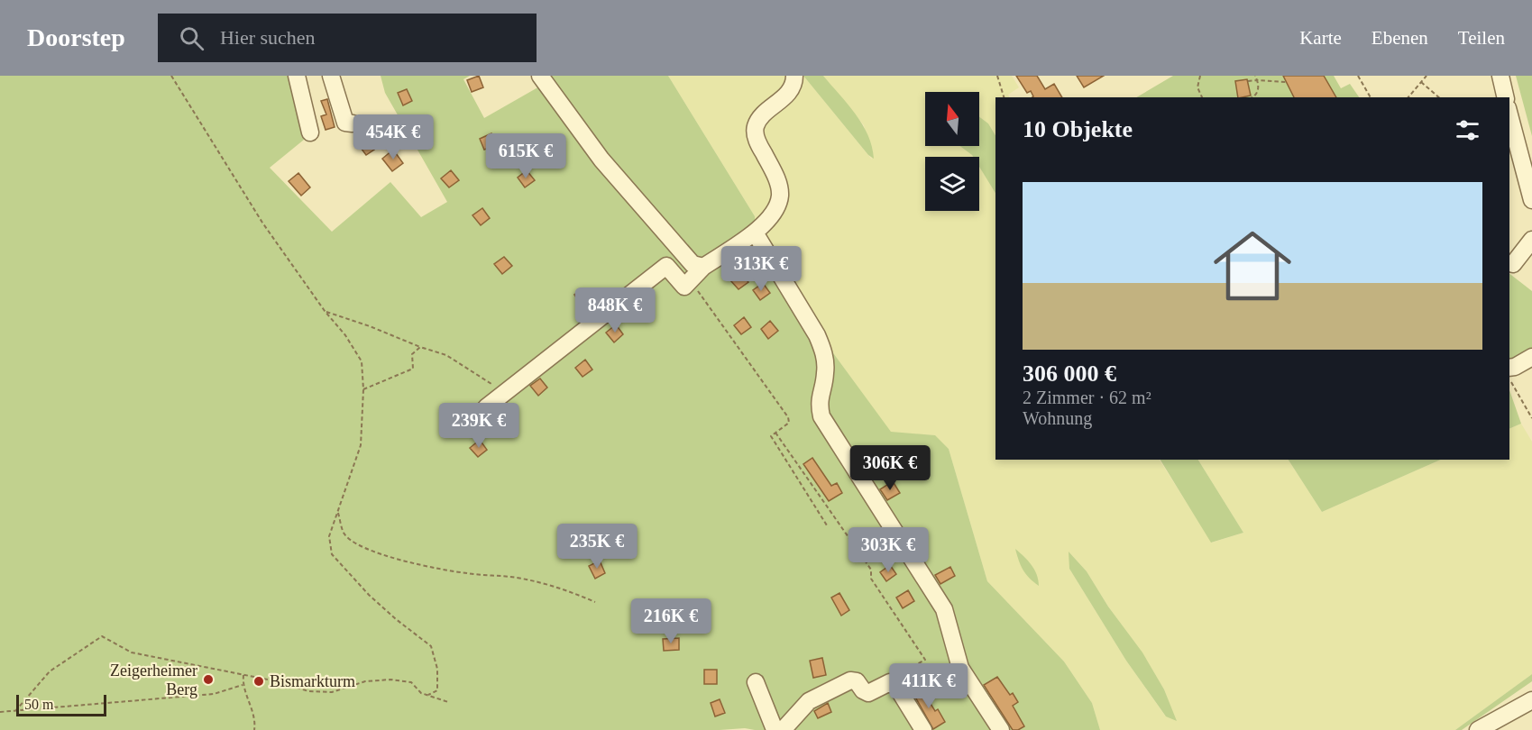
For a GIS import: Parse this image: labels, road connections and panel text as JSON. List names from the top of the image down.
{
  "places": ["Zeigerheimer Berg", "Bismarkturm"],
  "scale_bar": "50 m",
  "north": "top",
  "page": {
    "header": "Doorstep",
    "search": "Hier suchen",
    "nav": ["Karte", "Ebenen", "Teilen"],
    "heading": "10 Objekte",
    "price": [
      "454K €",
      "615K €",
      "313K €",
      "848K €",
      "239K €",
      "306K €",
      "235K €",
      "303K €",
      "216K €",
      "411K €"
    ],
    "list": [
      {
        "name": "306 000 €",
        "note": "2 Zimmer · 62 m² · Wohnung"
      }
    ],
    "scale": "50 m"
  }
}
